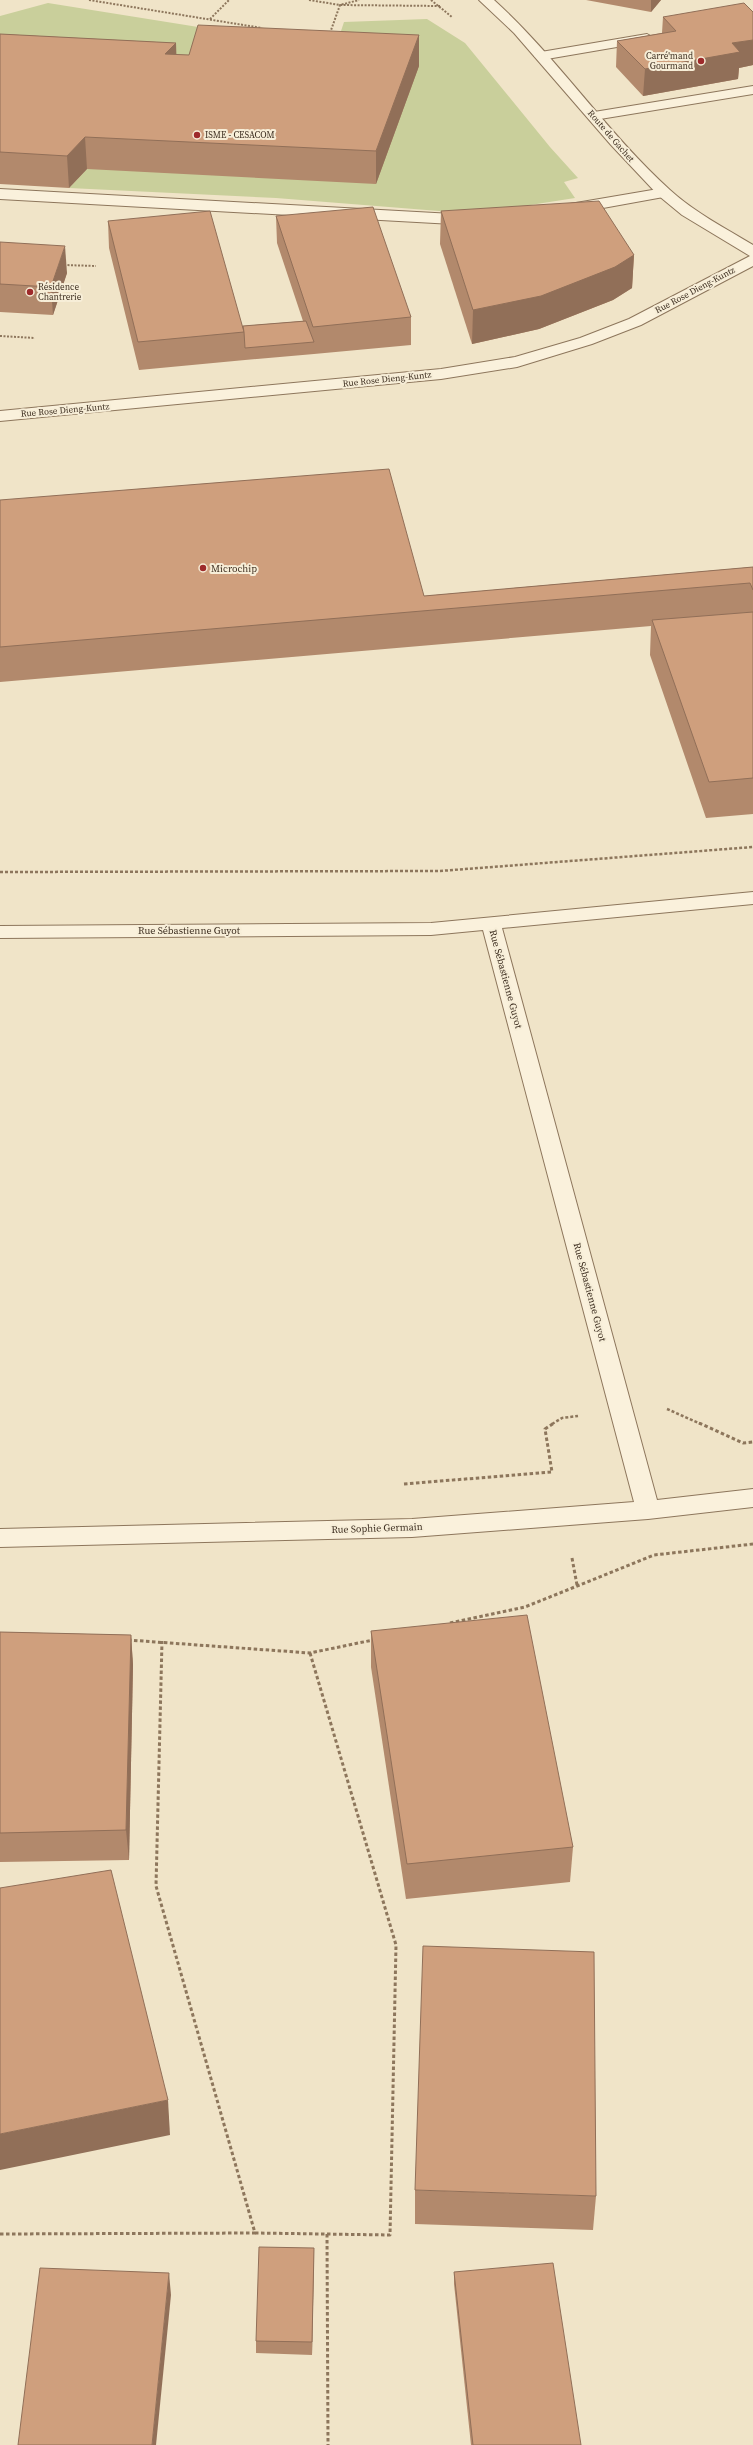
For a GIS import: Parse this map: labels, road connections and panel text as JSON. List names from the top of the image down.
{
  "streets": {
    "street": [
      "Route de Gachet",
      "Rue Rose Dieng-Kuntz",
      "Rue Sébastienne Guyot",
      "Rue Sophie Germain"
    ]
  },
  "crossings": [
    ["Route de Gachet", "Rue Rose Dieng-Kuntz"],
    ["Rue Sébastienne Guyot", "Rue Sophie Germain"]
  ],
  "places": [
    "Carré'mand Gourmand",
    "ISME - CESACOM",
    "Résidence Chantrerie",
    "Microchip"
  ]
}
